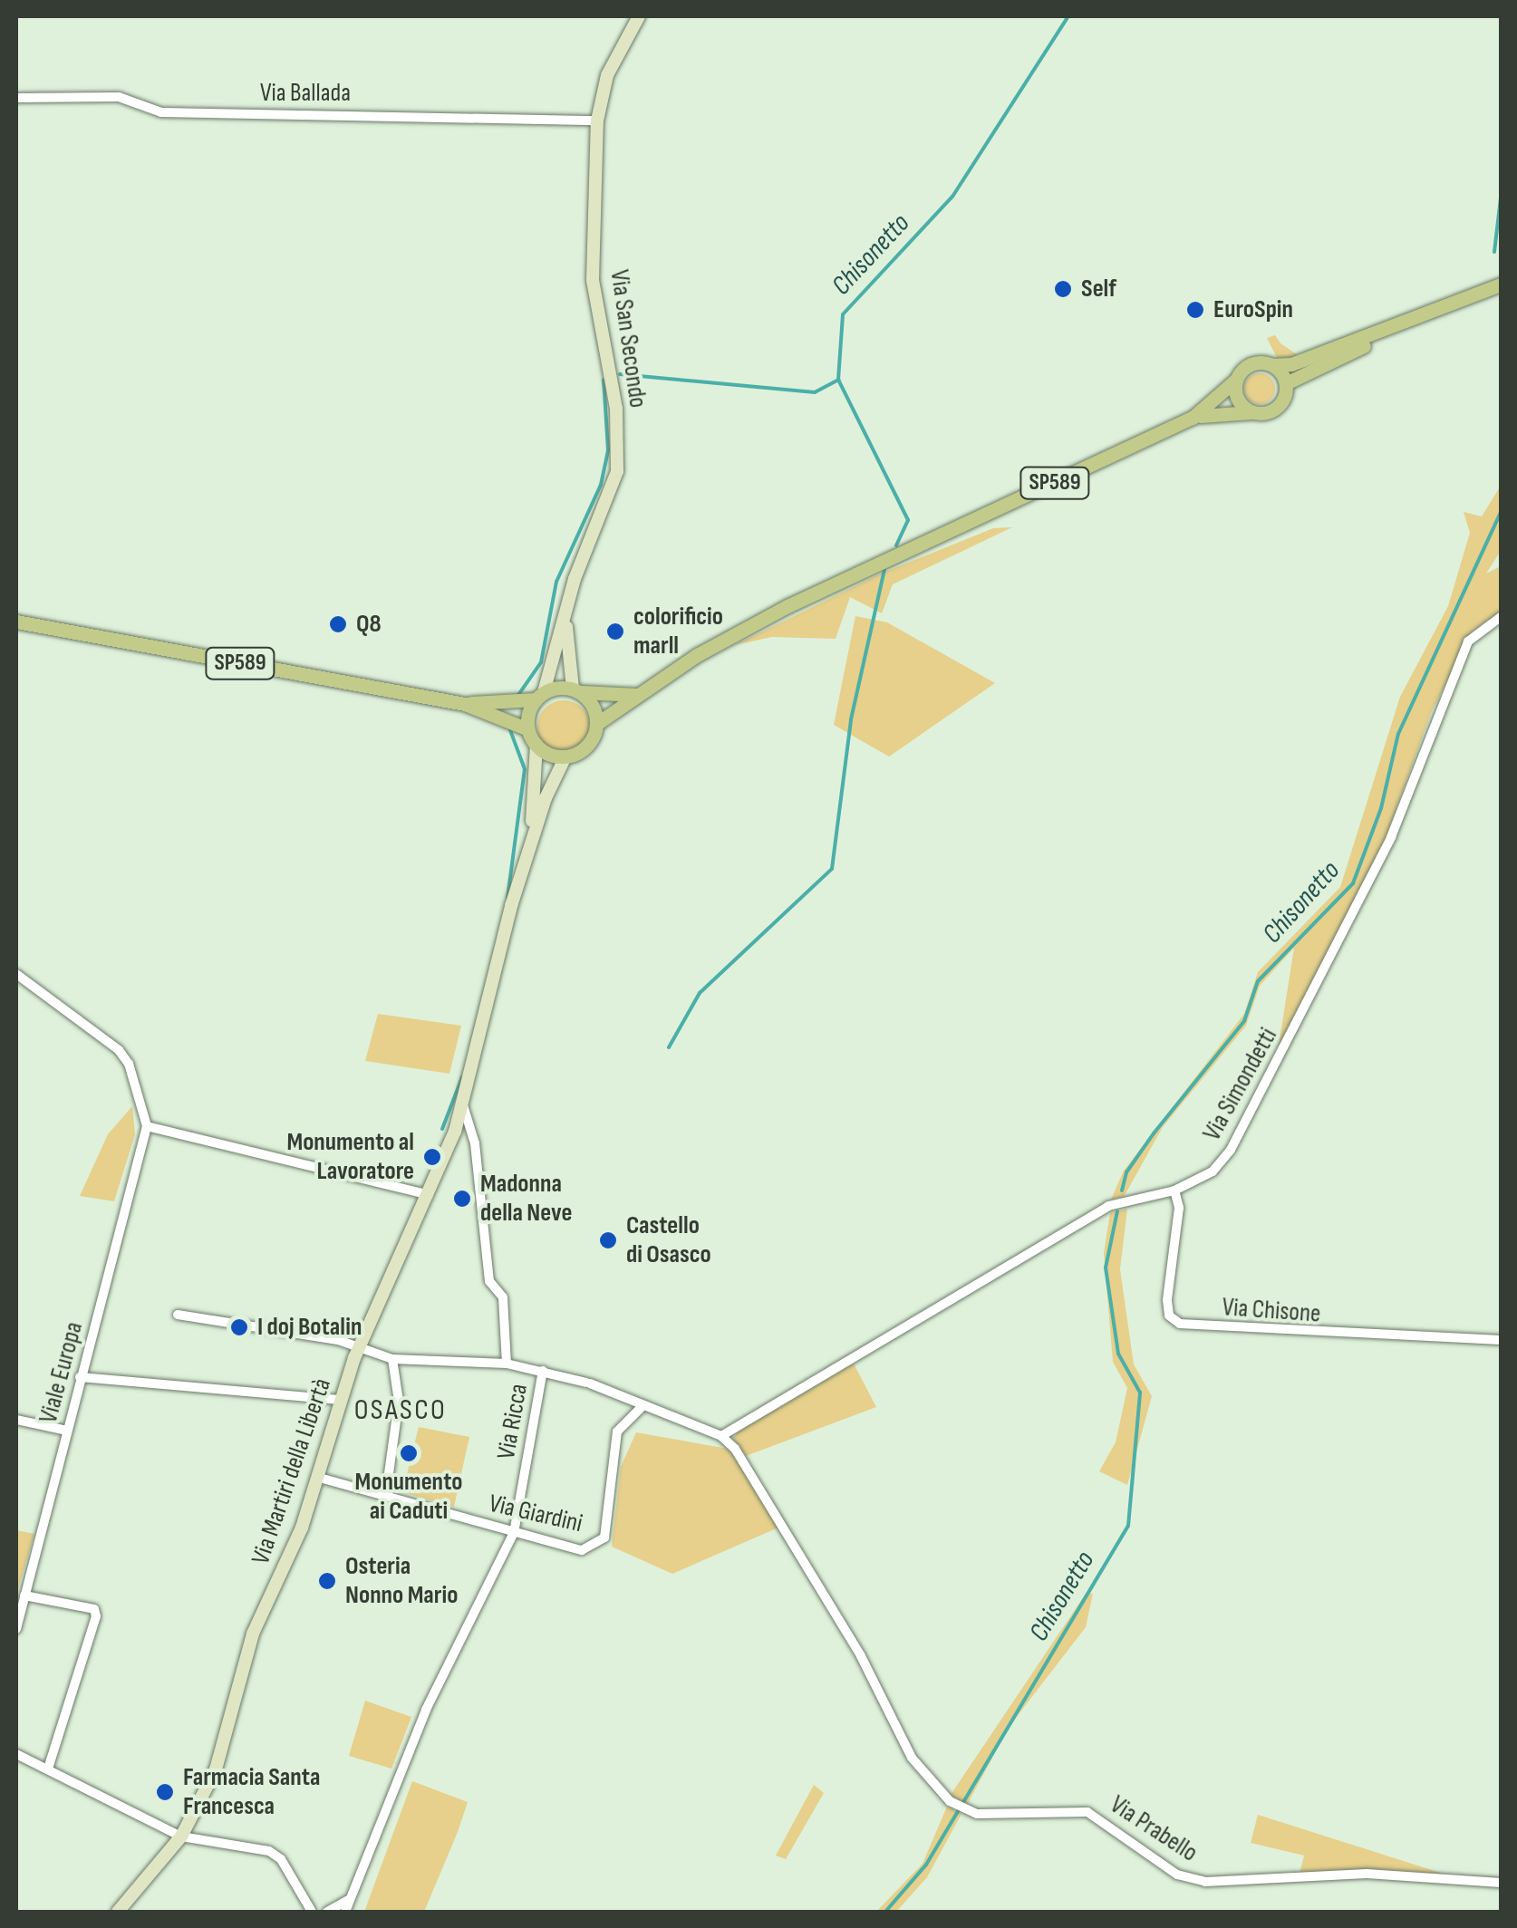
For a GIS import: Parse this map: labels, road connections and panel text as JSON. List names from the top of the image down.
{
  "streets": {
    "main road": ["SP589"],
    "street": [
      "Via Ballada",
      "Via San Secondo",
      "Via Simondetti",
      "Via Chisone",
      "Viale Europa",
      "Via Ricca",
      "Via Martiri della Libertà",
      "Via Giardini",
      "Via Prabello"
    ]
  },
  "crossings": [
    ["Via Ballada", "Via San Secondo"],
    ["Via San Secondo", "SP589"],
    ["SP589", "Via Martiri della Libertà"],
    ["Via Simondetti", "Via Chisone"],
    ["Via Simondetti", "Via Prabello"],
    ["Via Ricca", "Via Giardini"],
    ["Via Martiri della Libertà", "Via Giardini"]
  ],
  "districts": ["OSASCO"],
  "water": ["Chisonetto"],
  "places": [
    "Self",
    "EuroSpin",
    "Q8",
    "colorificio marll",
    "Monumento al Lavoratore",
    "Madonna della Neve",
    "Castello di Osasco",
    "I doj Botalin",
    "Monumento ai Caduti",
    "Osteria Nonno Mario",
    "Farmacia Santa Francesca"
  ]
}
